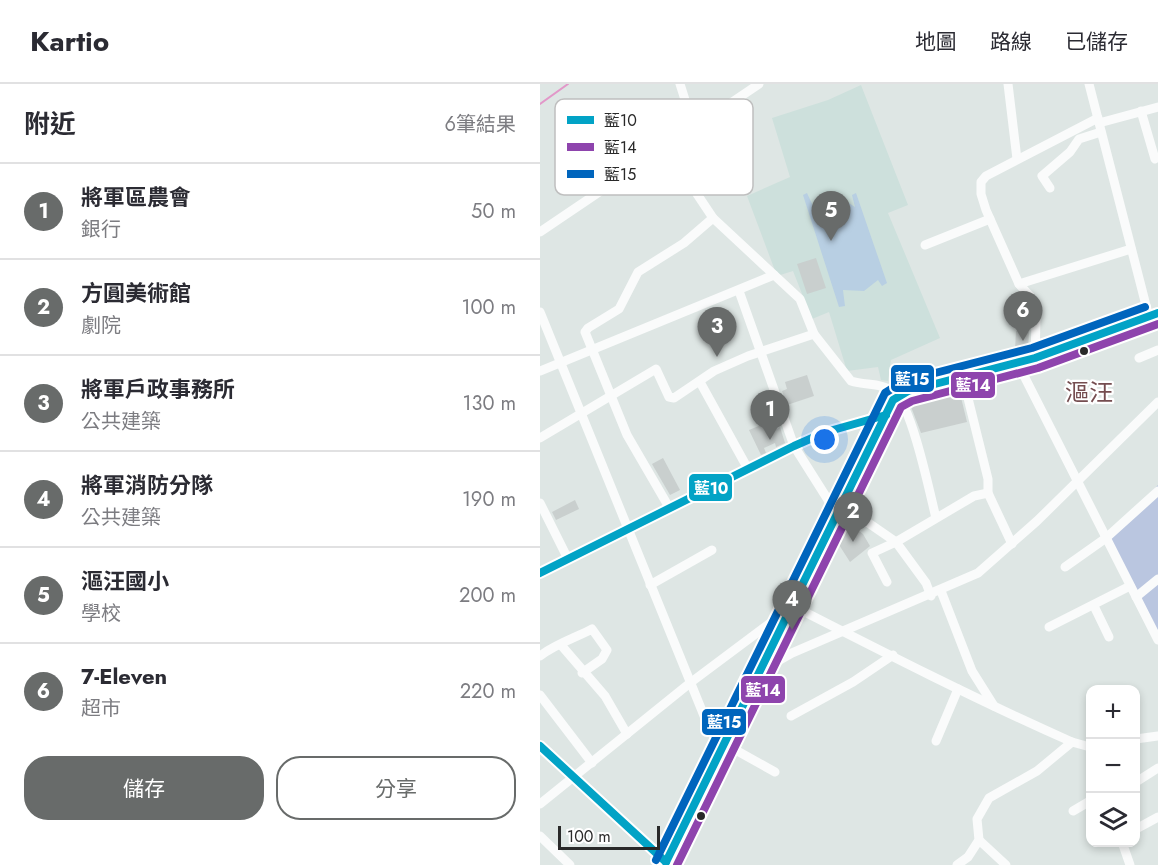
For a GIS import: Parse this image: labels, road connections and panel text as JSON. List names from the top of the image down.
{
  "districts": ["漚汪"],
  "lines": ["transit line 藍15", "transit line 藍10", "transit line 藍14"],
  "legend": ["藍10", "藍14", "藍15"],
  "scale_bar": "100 m",
  "page": {
    "header": "Kartio",
    "nav": ["地圖", "路線", "已儲存"],
    "heading": ["附近", "6筆結果"],
    "list": [
      {
        "mark": "1",
        "name": "將軍區農會",
        "note": "銀行",
        "value": "50 m"
      },
      {
        "mark": "2",
        "name": "方圓美術館",
        "note": "劇院",
        "value": "100 m"
      },
      {
        "mark": "3",
        "name": "將軍戶政事務所",
        "note": "公共建築",
        "value": "130 m"
      },
      {
        "mark": "4",
        "name": "將軍消防分隊",
        "note": "公共建築",
        "value": "190 m"
      },
      {
        "mark": "5",
        "name": "漚汪國小",
        "note": "學校",
        "value": "200 m"
      },
      {
        "mark": "6",
        "name": "7-Eleven",
        "note": "超市",
        "value": "220 m"
      }
    ],
    "pins": [
      "5",
      "6",
      "3",
      "1",
      "2",
      "4"
    ],
    "map_buttons": ["+", "−"],
    "buttons": ["儲存", "分享"],
    "scale": "100 m"
  }
}
